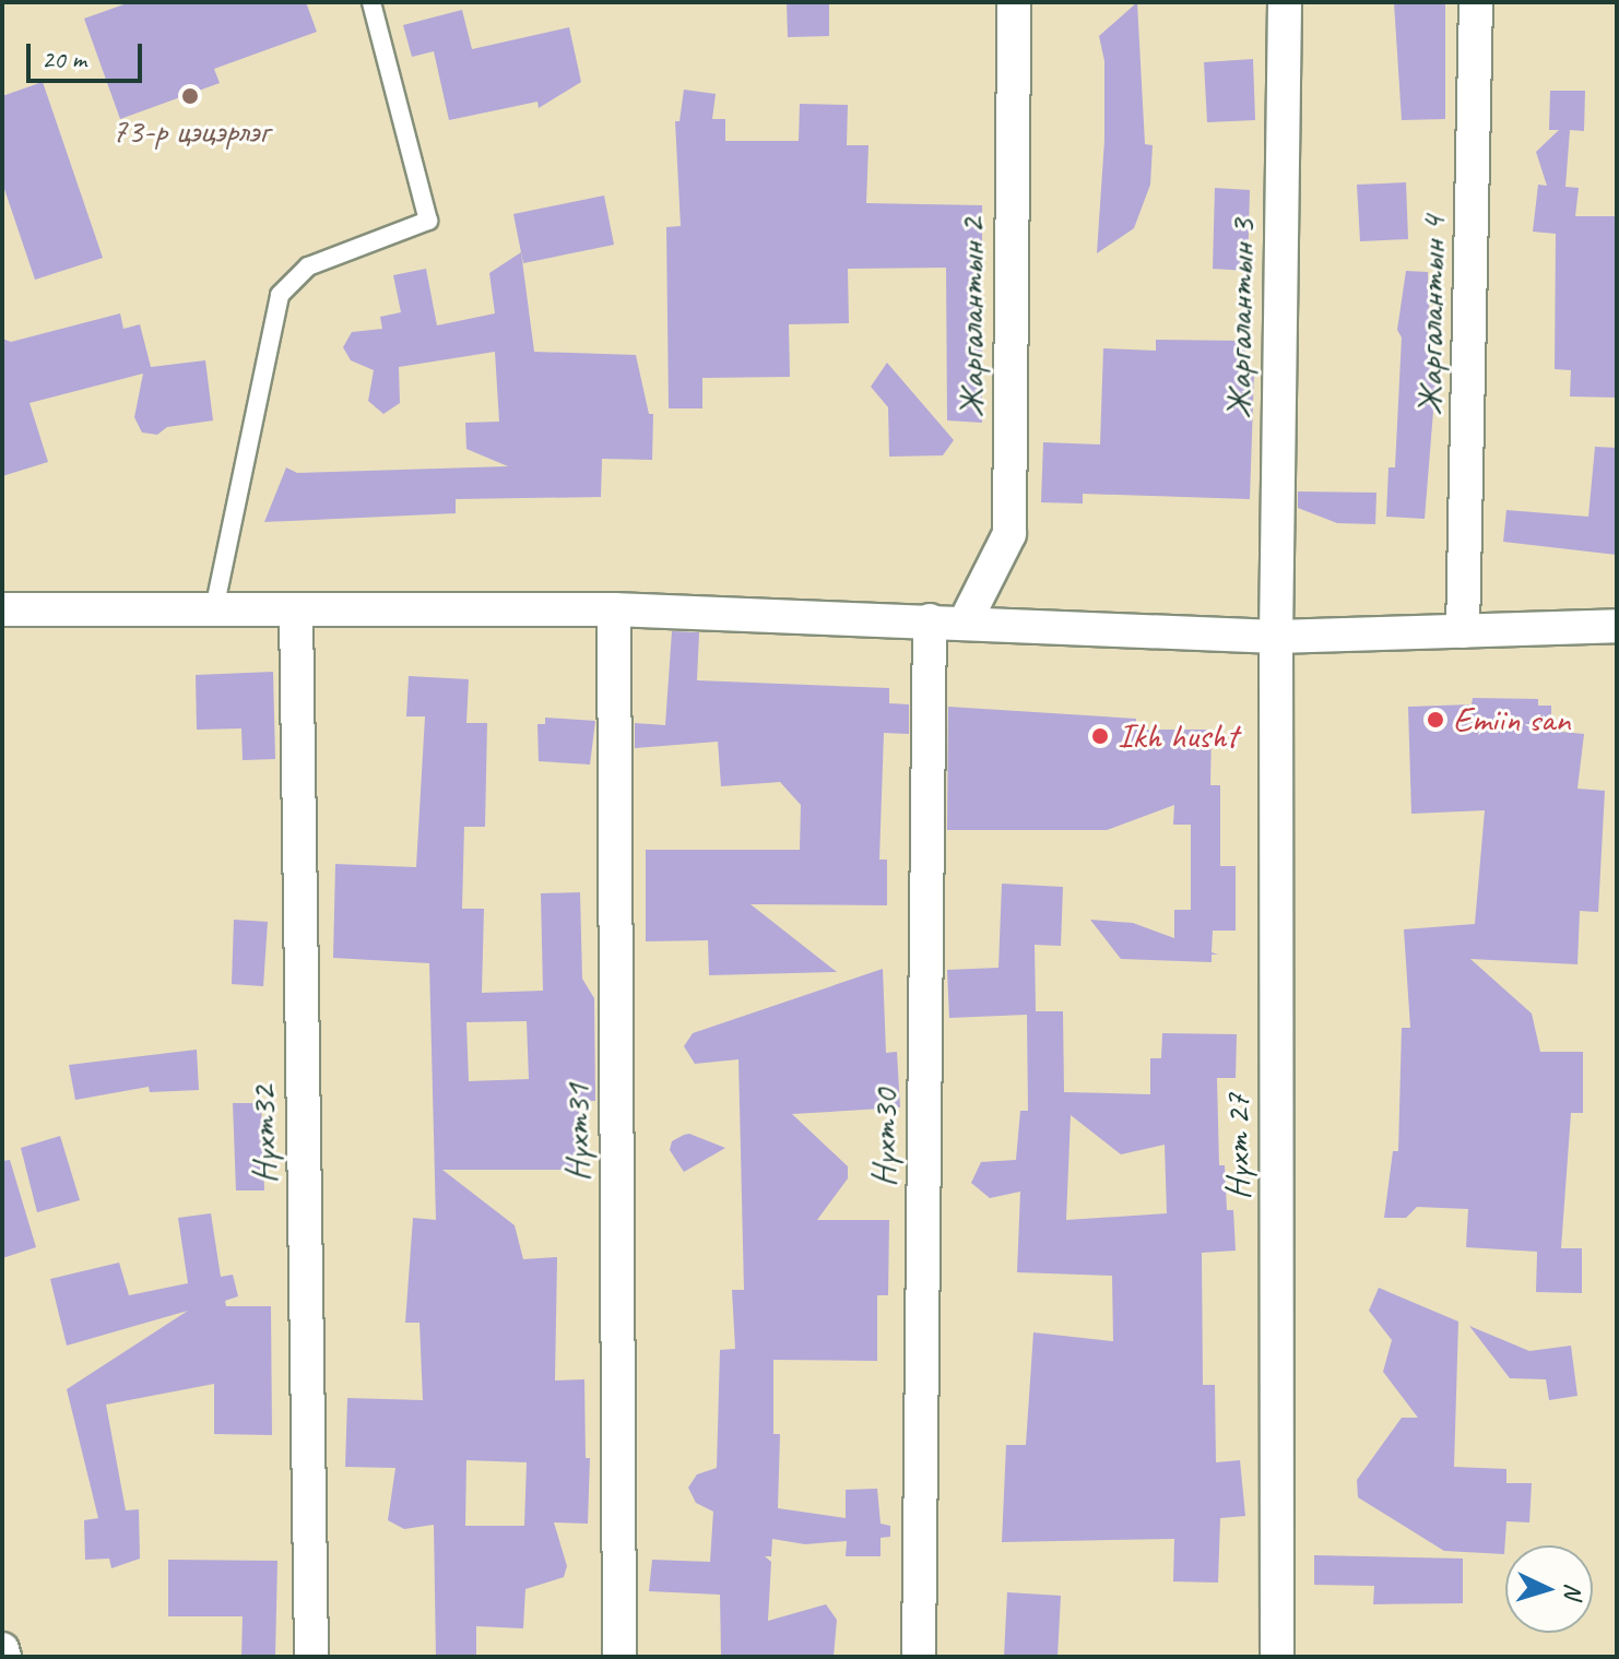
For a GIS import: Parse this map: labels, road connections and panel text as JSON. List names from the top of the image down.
{
  "streets": {
    "street": [
      "Жаргалантын 4",
      "Жаргалантын 2",
      "Жаргалантын 3",
      "Нүхт31",
      "Нүхт32",
      "Нүхт30",
      "Нүхт 27"
    ]
  },
  "crossings": [
    ["Жаргалантын 3", "Нүхт 27"]
  ],
  "places": ["73-р цэцэрлэг", "Emiin san", "Ikh husht"],
  "scale_bar": "20 m",
  "north": "right"
}
